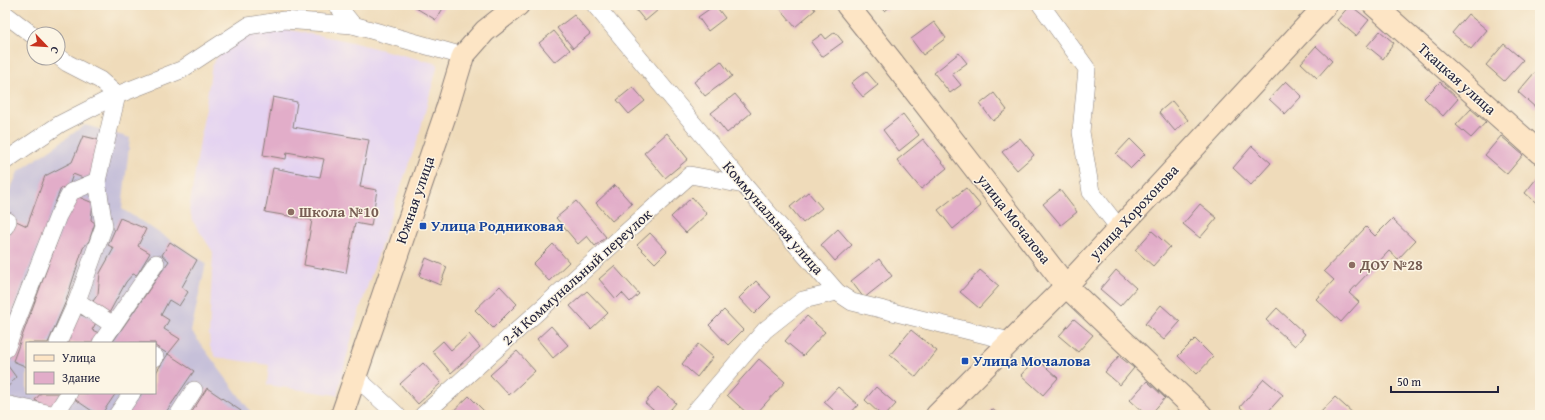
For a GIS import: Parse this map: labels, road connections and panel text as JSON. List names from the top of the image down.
{
  "streets": {
    "street": [
      "Ткацкая улица",
      "Южная улица",
      "улица Хорохонова",
      "Коммунальная улица",
      "улица Мочалова",
      "2-й Коммунальный переулок"
    ]
  },
  "crossings": [
    ["улица Хорохонова", "Коммунальная улица"],
    ["улица Хорохонова", "улица Мочалова"],
    ["Коммунальная улица", "2-й Коммунальный переулок"]
  ],
  "places": {
    "other": ["Школа №10", "ДОУ №28"],
    "transit": ["Улица Родниковая", "Улица Мочалова"]
  },
  "legend": ["Улица", "Здание"],
  "scale_bar": "50 m",
  "north": "bottom right"
}
